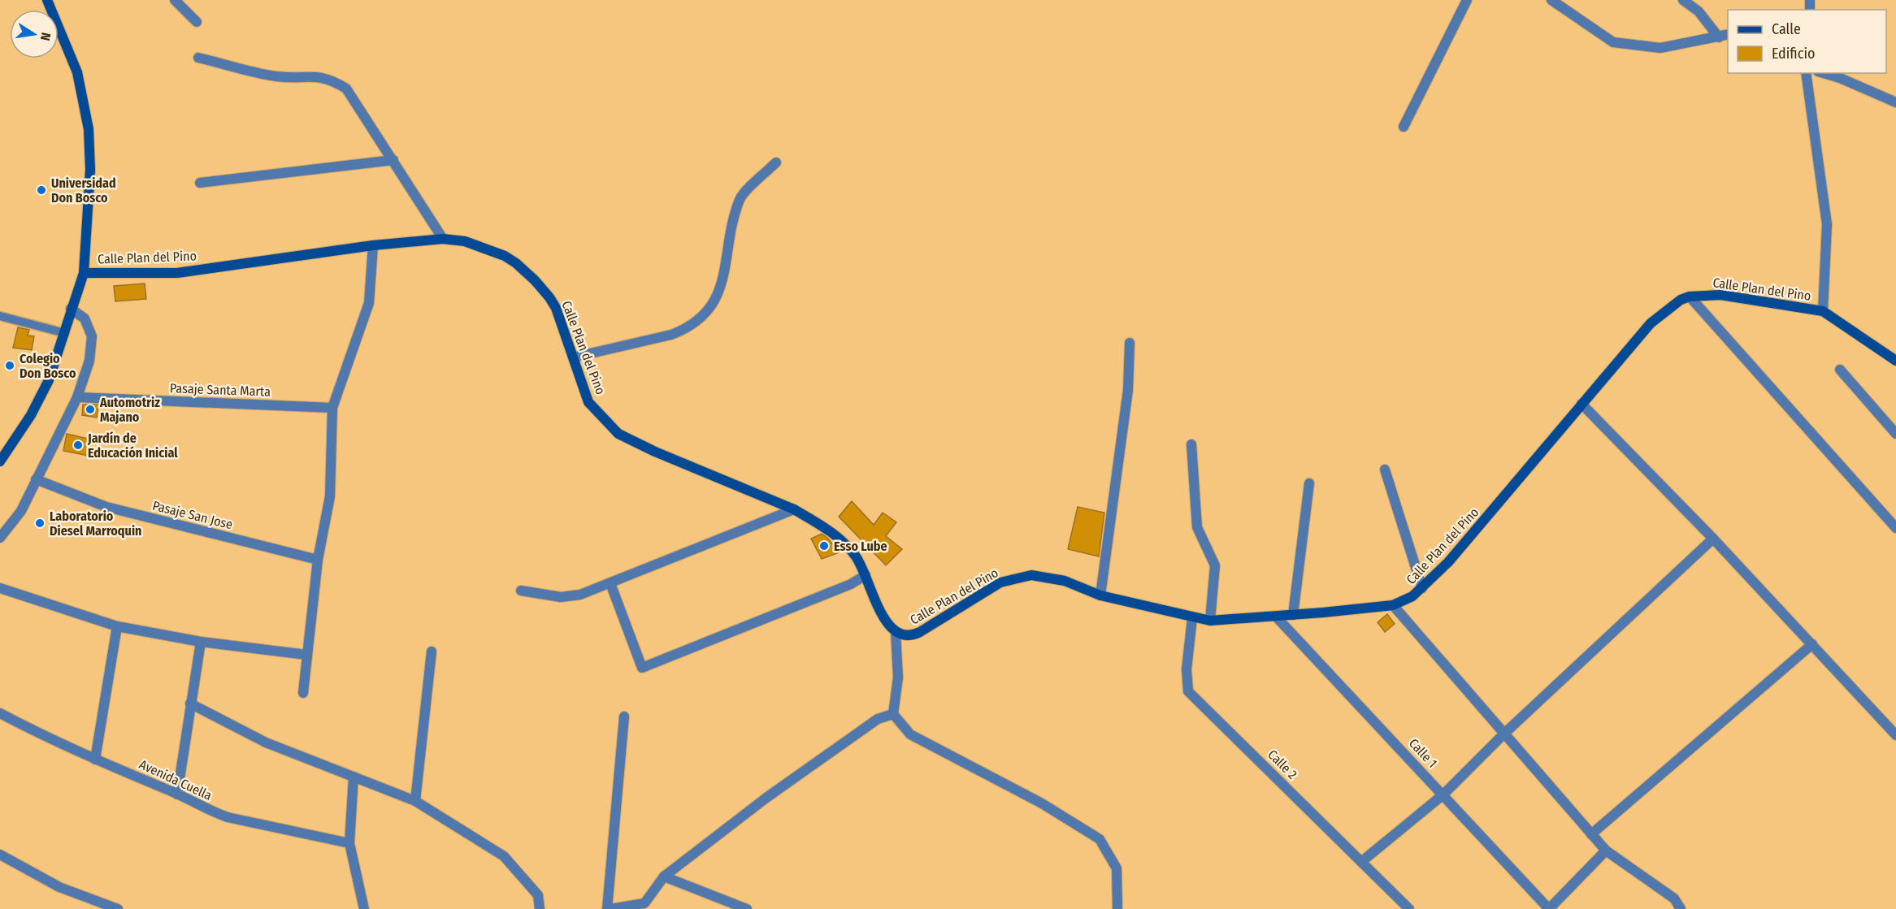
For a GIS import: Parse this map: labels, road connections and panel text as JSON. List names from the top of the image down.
{
  "streets": {
    "street": [
      "Calle Plan del Pino",
      "Pasaje Santa Marta",
      "Pasaje San Jose",
      "Calle 1",
      "Calle 2",
      "Avenida Cuella"
    ]
  },
  "crossings": [
    ["Calle Plan del Pino", "Calle 1"],
    ["Calle Plan del Pino", "Calle 2"]
  ],
  "places": [
    "Universidad Don Bosco",
    "Colegio Don Bosco",
    "Automotriz Majano",
    "Jardín de Educación Inicial",
    "Laboratorio Diesel Marroquin",
    "Esso Lube"
  ],
  "legend": ["Calle", "Edificio"],
  "north": "right"
}
